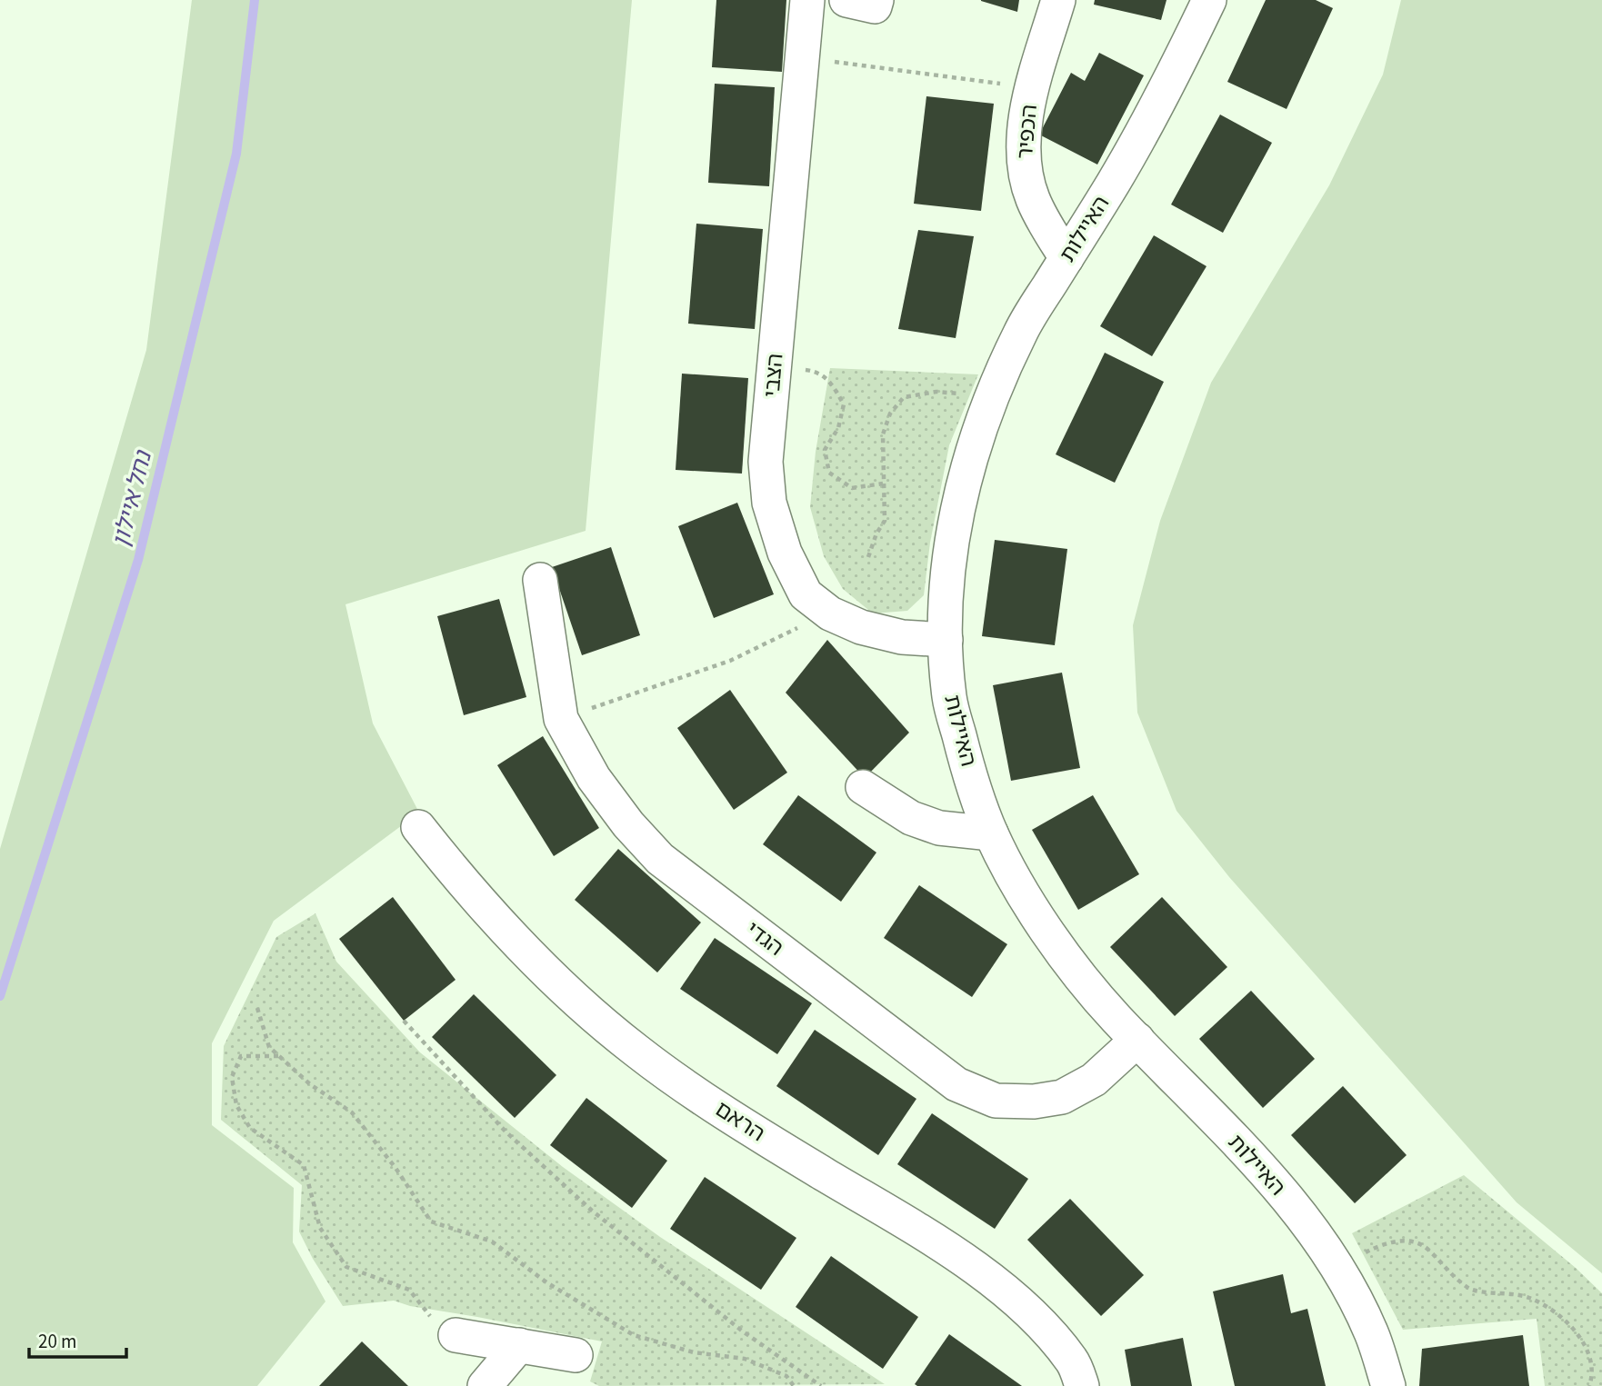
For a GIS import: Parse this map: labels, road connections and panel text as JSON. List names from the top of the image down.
{
  "streets": {
    "street": [
      "הכפיר",
      "האיילות",
      "הצבי",
      "הגדי",
      "הראם"
    ]
  },
  "crossings": [
    ["הכפיר", "האיילות"],
    ["האיילות", "הצבי"],
    ["האיילות", "הגדי"]
  ],
  "water": ["נחל איילון"],
  "scale_bar": "20 m"
}
